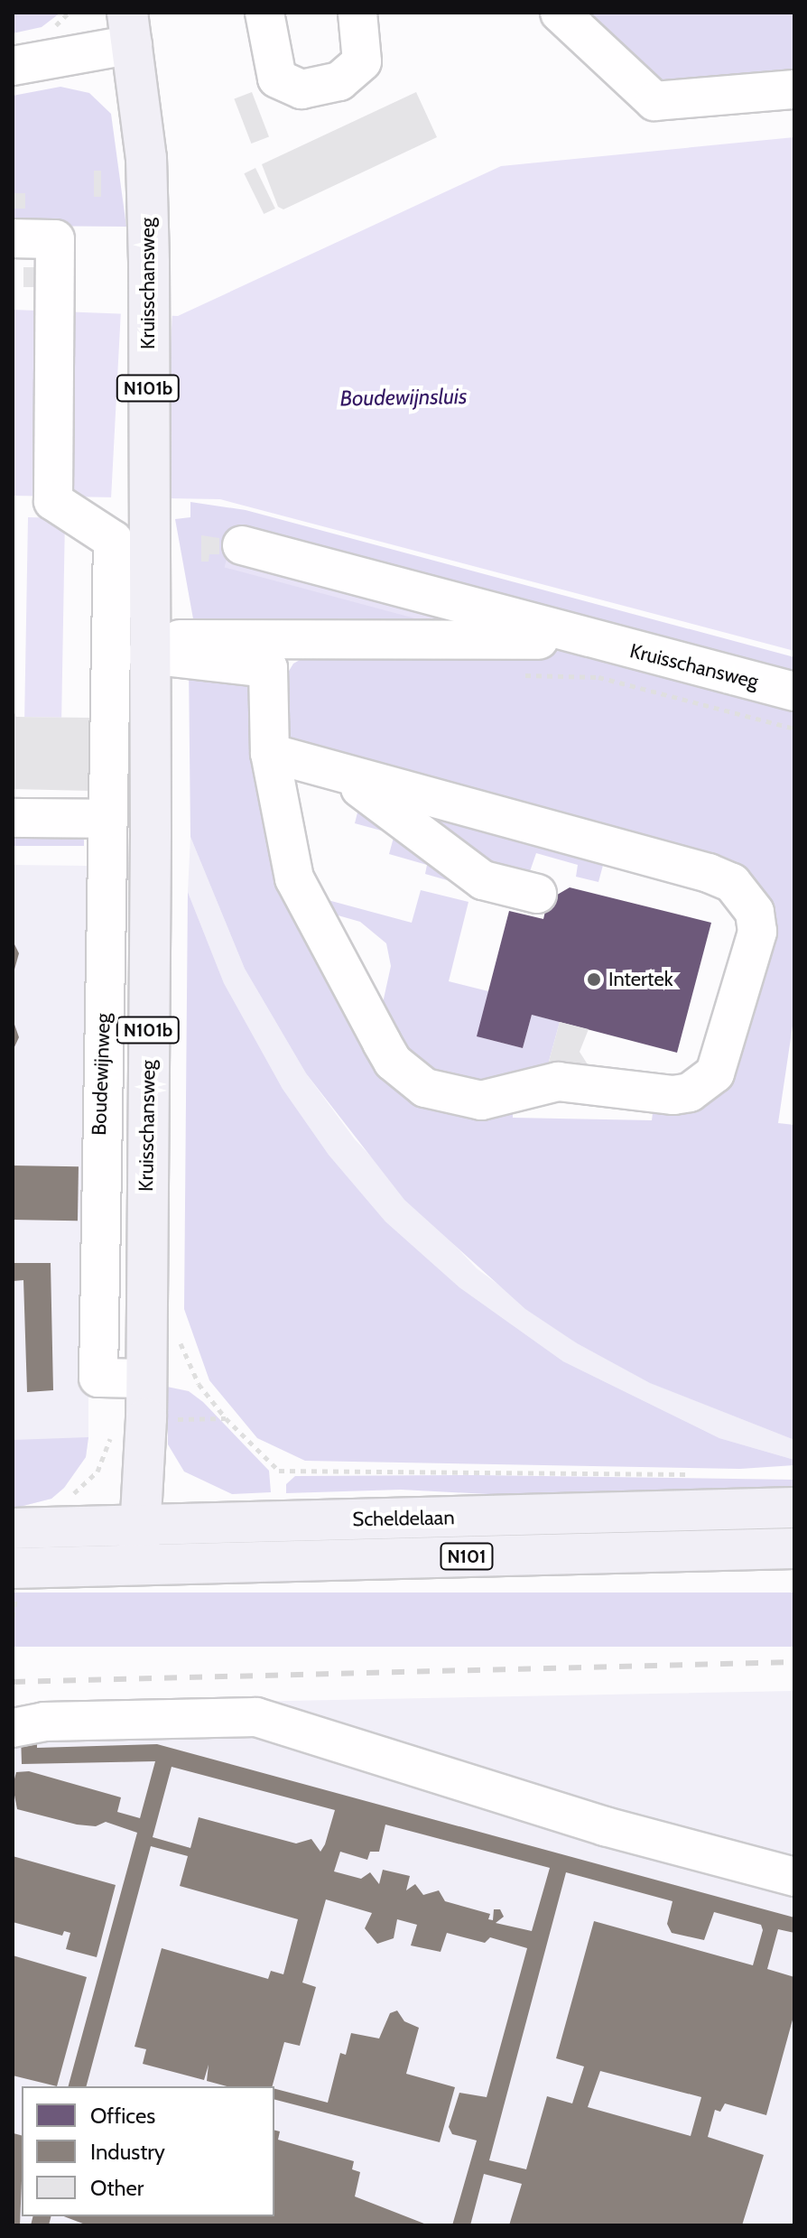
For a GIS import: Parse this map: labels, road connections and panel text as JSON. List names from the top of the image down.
{
  "streets": {
    "main road": [
      "Kruisschansweg",
      "N101b",
      "Scheldelaan",
      "N101"
    ],
    "street": ["Boudewijnweg"]
  },
  "crossings": [
    ["Kruisschansweg", "Boudewijnweg"],
    ["Kruisschansweg", "Scheldelaan"]
  ],
  "water": ["Boudewijnsluis"],
  "places": ["Intertek"],
  "legend": ["Offices", "Industry", "Other"]
}
